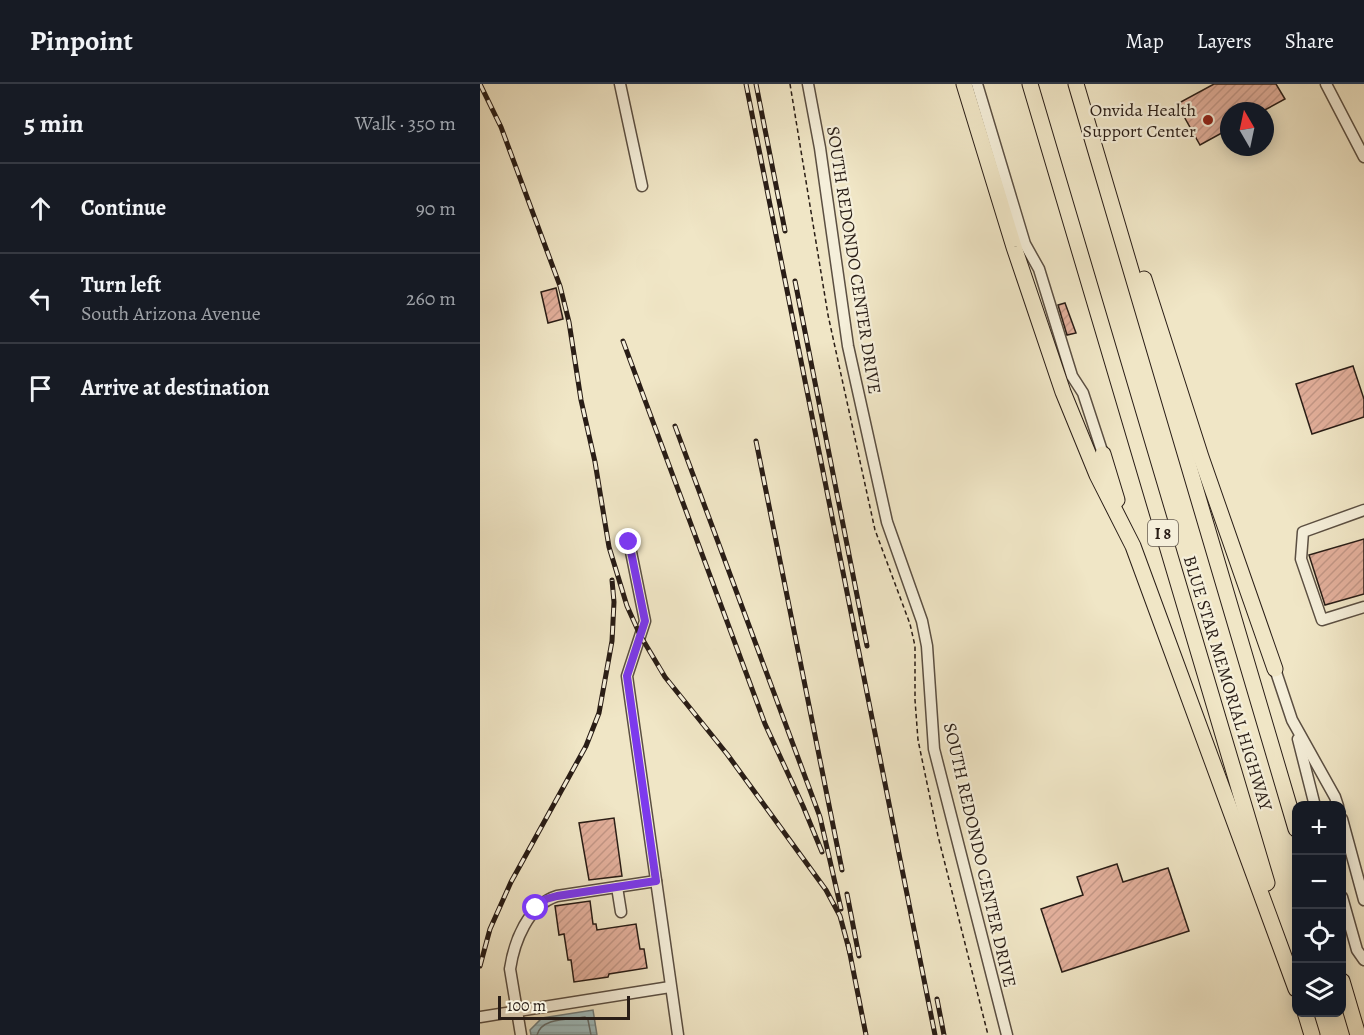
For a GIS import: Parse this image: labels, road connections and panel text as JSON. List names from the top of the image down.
{
  "streets": {
    "highway": ["I 8", "BLUE STAR MEMORIAL HIGHWAY"],
    "street": ["SOUTH REDONDO CENTER DRIVE"]
  },
  "places": ["Onvida Health Support Center"],
  "scale_bar": "100 m",
  "north": "top",
  "page": {
    "header": "Pinpoint",
    "nav": ["Map", "Layers", "Share"],
    "heading": ["5 min", "Walk · 350 m"],
    "list": [
      ["Continue", "90 m"],
      ["Turn left", "South Arizona Avenue", "260 m"],
      "Arrive at destination"
    ],
    "map_buttons": ["+", "−"],
    "scale": "100 m"
  }
}
